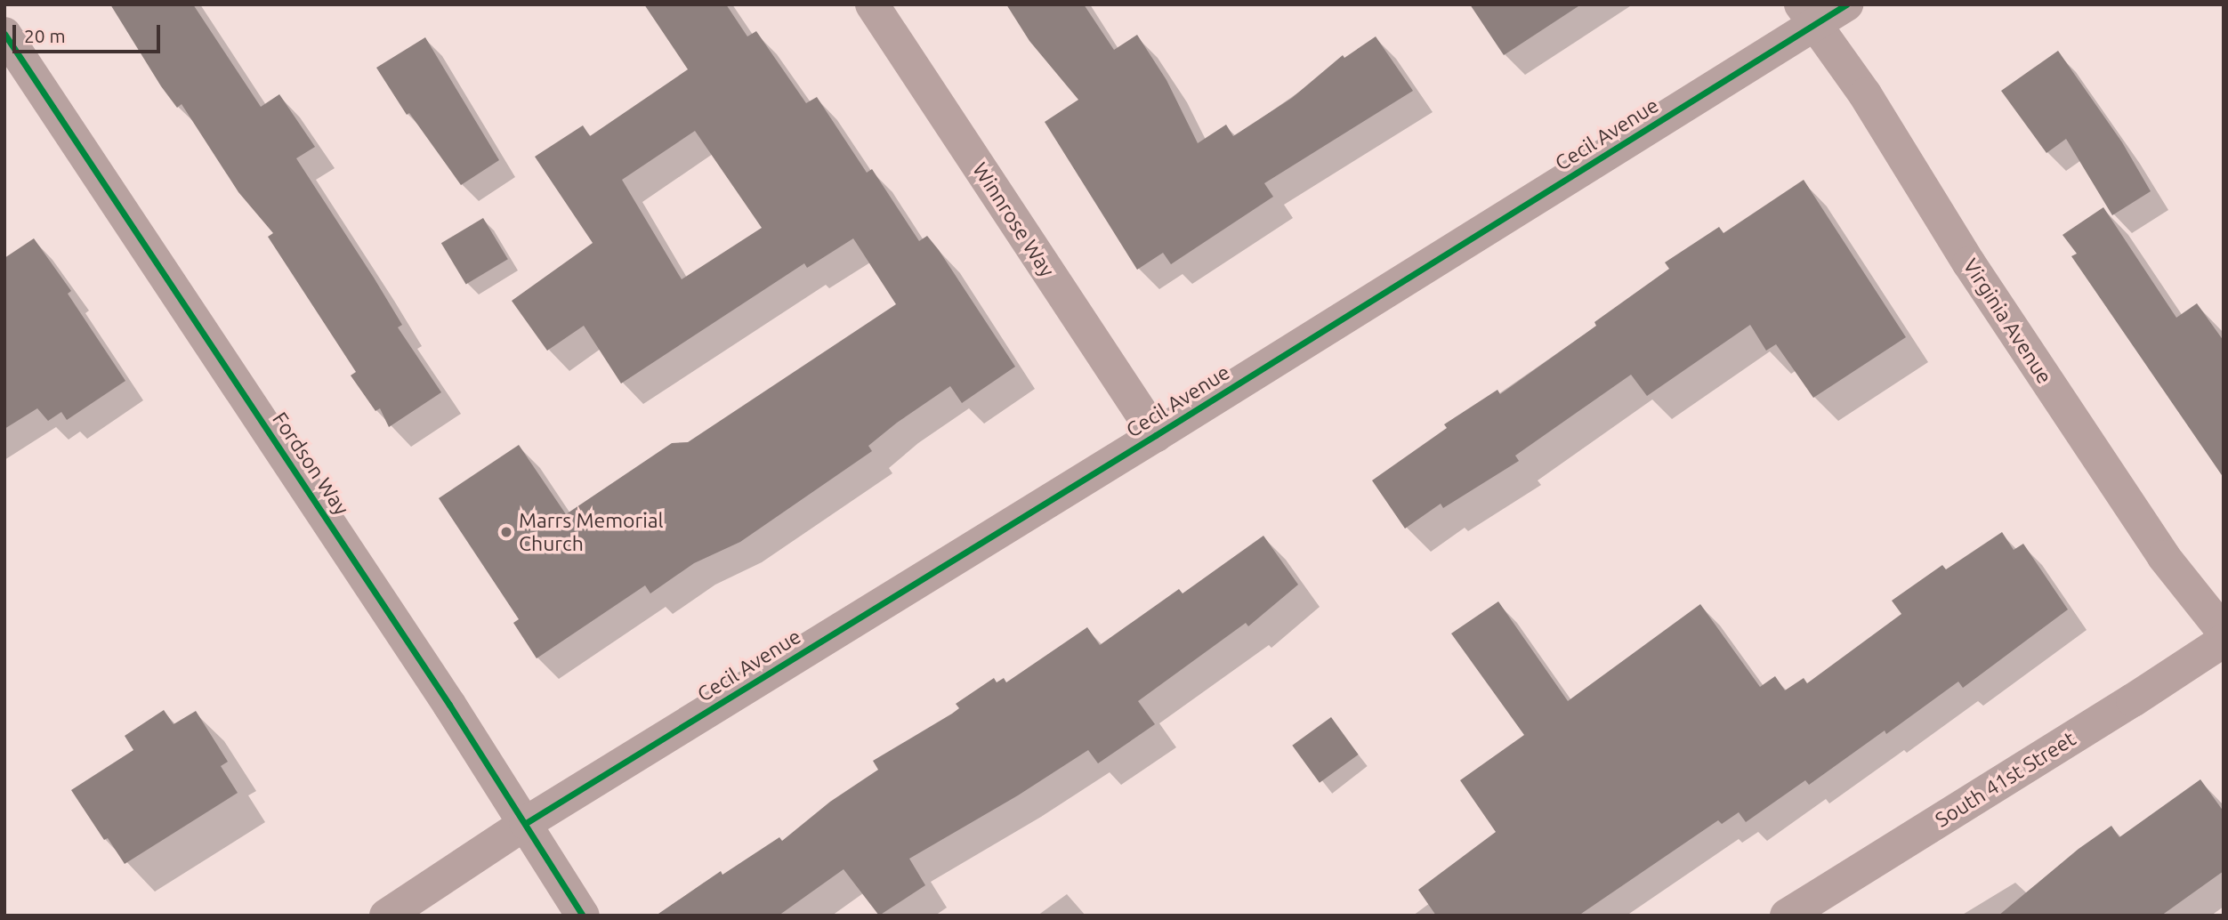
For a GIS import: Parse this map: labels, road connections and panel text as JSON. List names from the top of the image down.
{
  "streets": {
    "street": [
      "Cecil Avenue",
      "Winnrose Way",
      "Virginia Avenue",
      "Fordson Way",
      "South 41st Street"
    ]
  },
  "crossings": [
    ["Cecil Avenue", "Winnrose Way"],
    ["Cecil Avenue", "Virginia Avenue"],
    ["Cecil Avenue", "Fordson Way"]
  ],
  "places": ["Marrs Memorial Church"],
  "scale_bar": "20 m"
}
